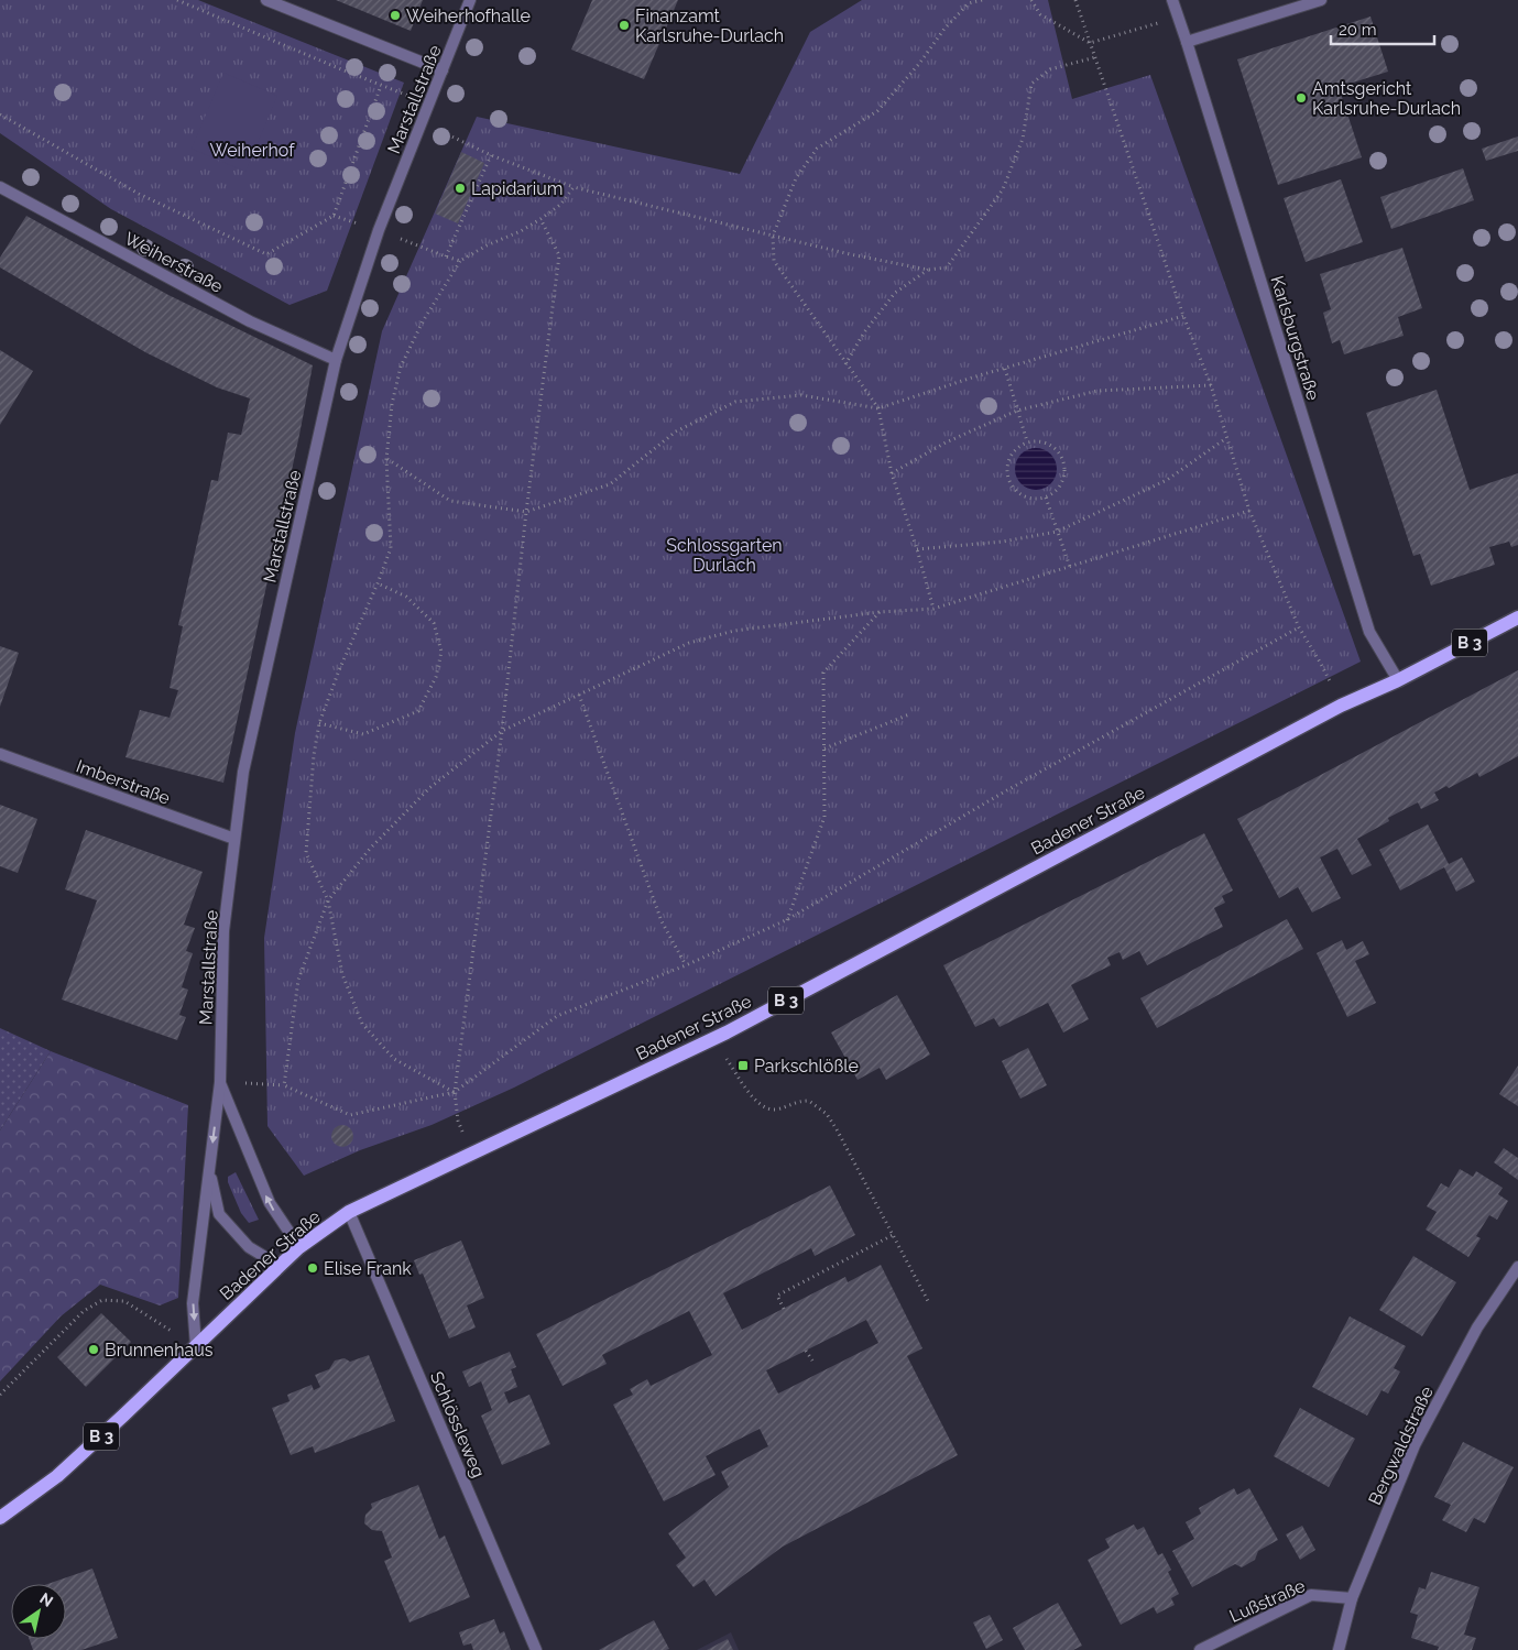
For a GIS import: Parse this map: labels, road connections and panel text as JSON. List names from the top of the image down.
{
  "streets": {
    "main road": ["B 3", "Badener Straße"],
    "street": [
      "Marstallstraße",
      "Weiherstraße",
      "Karlsburgstraße",
      "Imberstraße",
      "Schlössleweg",
      "Bergwaldstraße",
      "Lußstraße"
    ]
  },
  "crossings": [
    ["Marstallstraße", "Weiherstraße"],
    ["Marstallstraße", "Imberstraße"],
    ["Marstallstraße", "Badener Straße"],
    ["Karlsburgstraße", "Badener Straße"],
    ["Badener Straße", "Schlössleweg"],
    ["Bergwaldstraße", "Lußstraße"]
  ],
  "parks": ["Weiherhof", "Schlossgarten Durlach"],
  "places": {
    "other": [
      "Weiherhofhalle",
      "Finanzamt Karlsruhe-Durlach",
      "Amtsgericht Karlsruhe-Durlach",
      "Lapidarium",
      "Elise Frank",
      "Brunnenhaus"
    ],
    "transit": ["Parkschlößle"]
  },
  "scale_bar": "20 m",
  "north": "top right"
}
